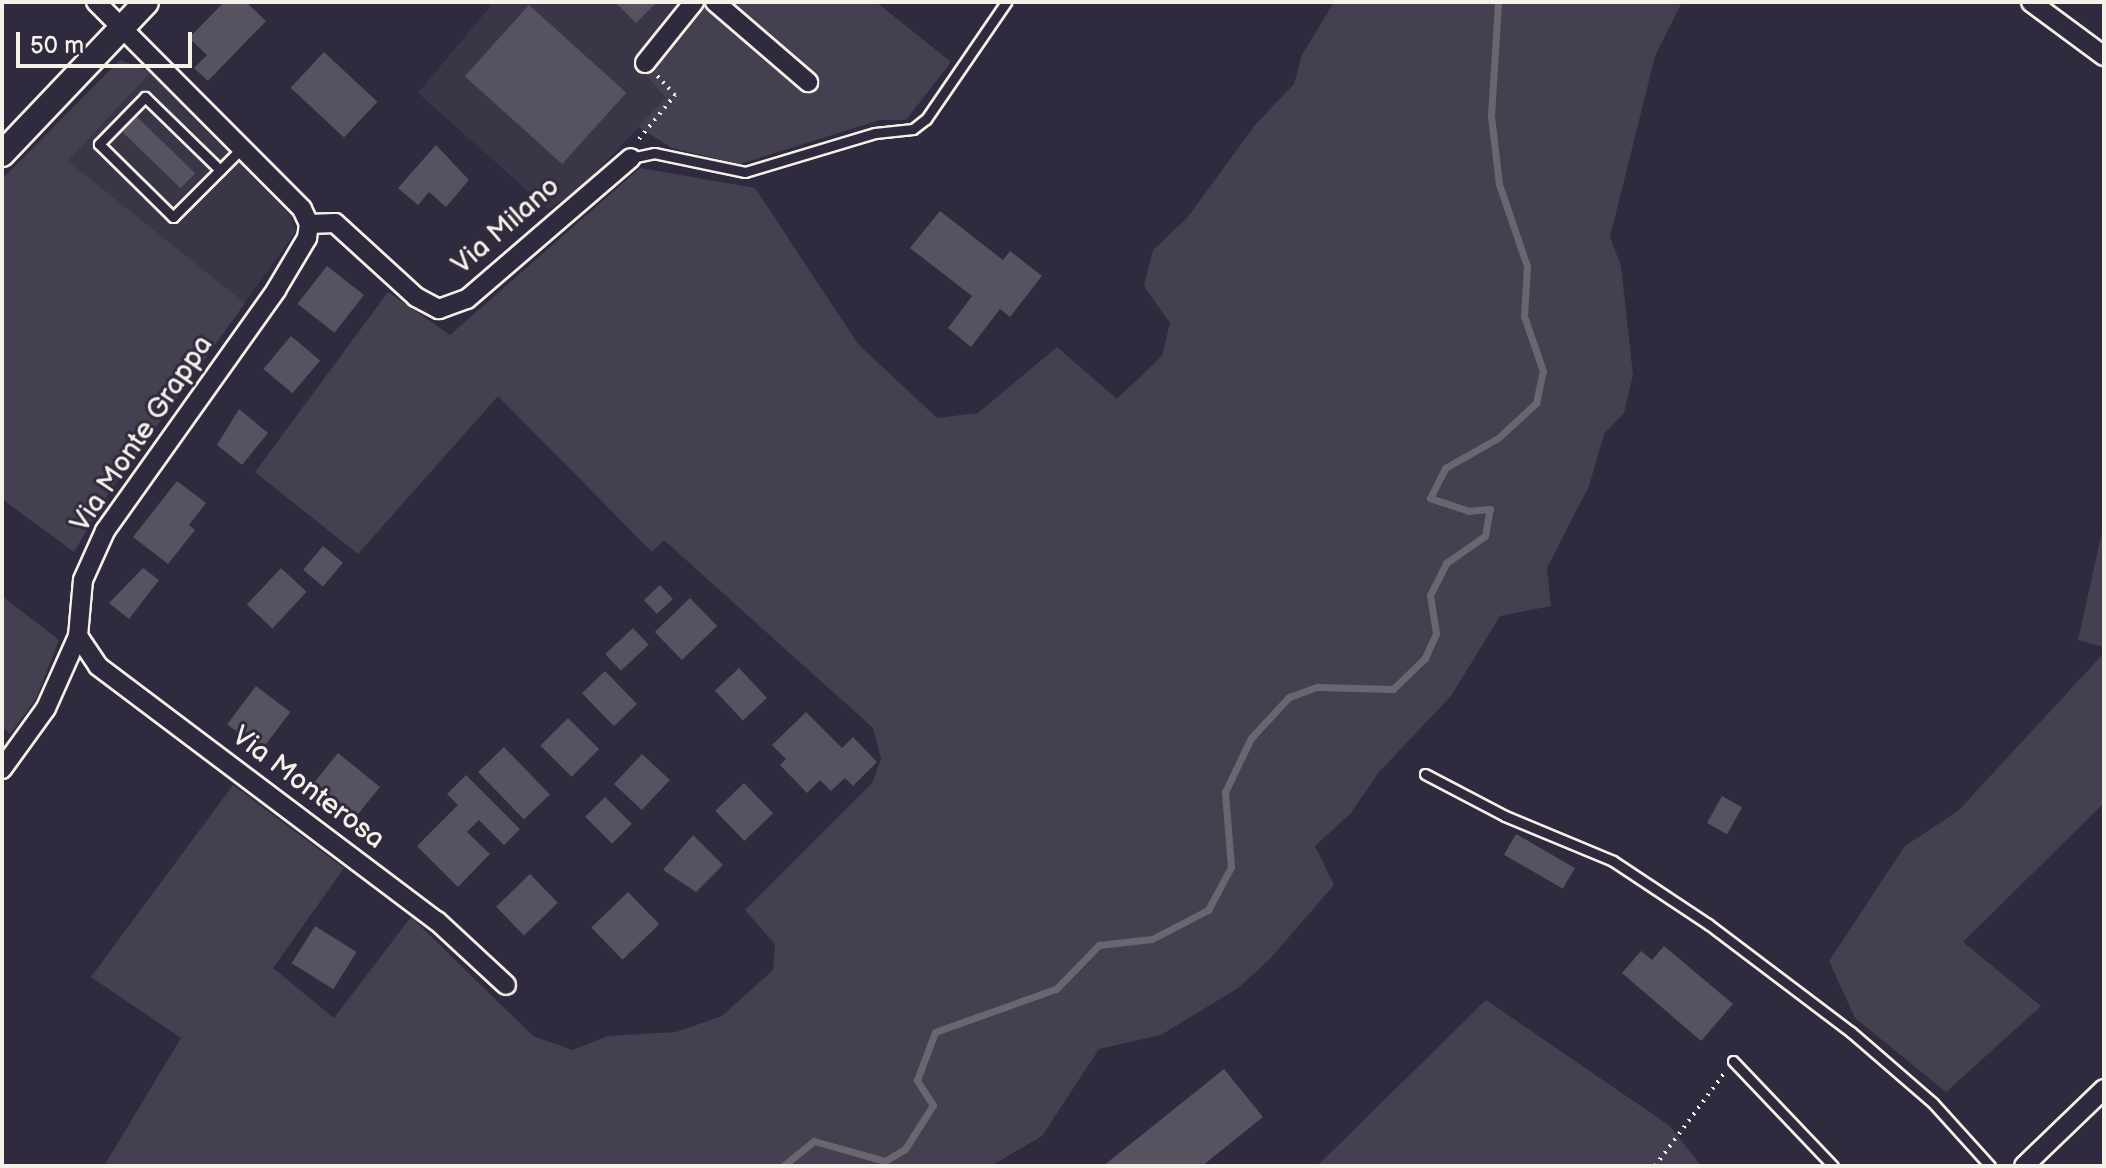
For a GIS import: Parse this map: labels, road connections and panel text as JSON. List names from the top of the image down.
{
  "streets": {
    "street": ["Via Milano", "Via Monte Grappa", "Via Monterosa"]
  },
  "crossings": [
    ["Via Milano", "Via Monte Grappa"],
    ["Via Monte Grappa", "Via Monterosa"]
  ],
  "scale_bar": "50 m"
}
